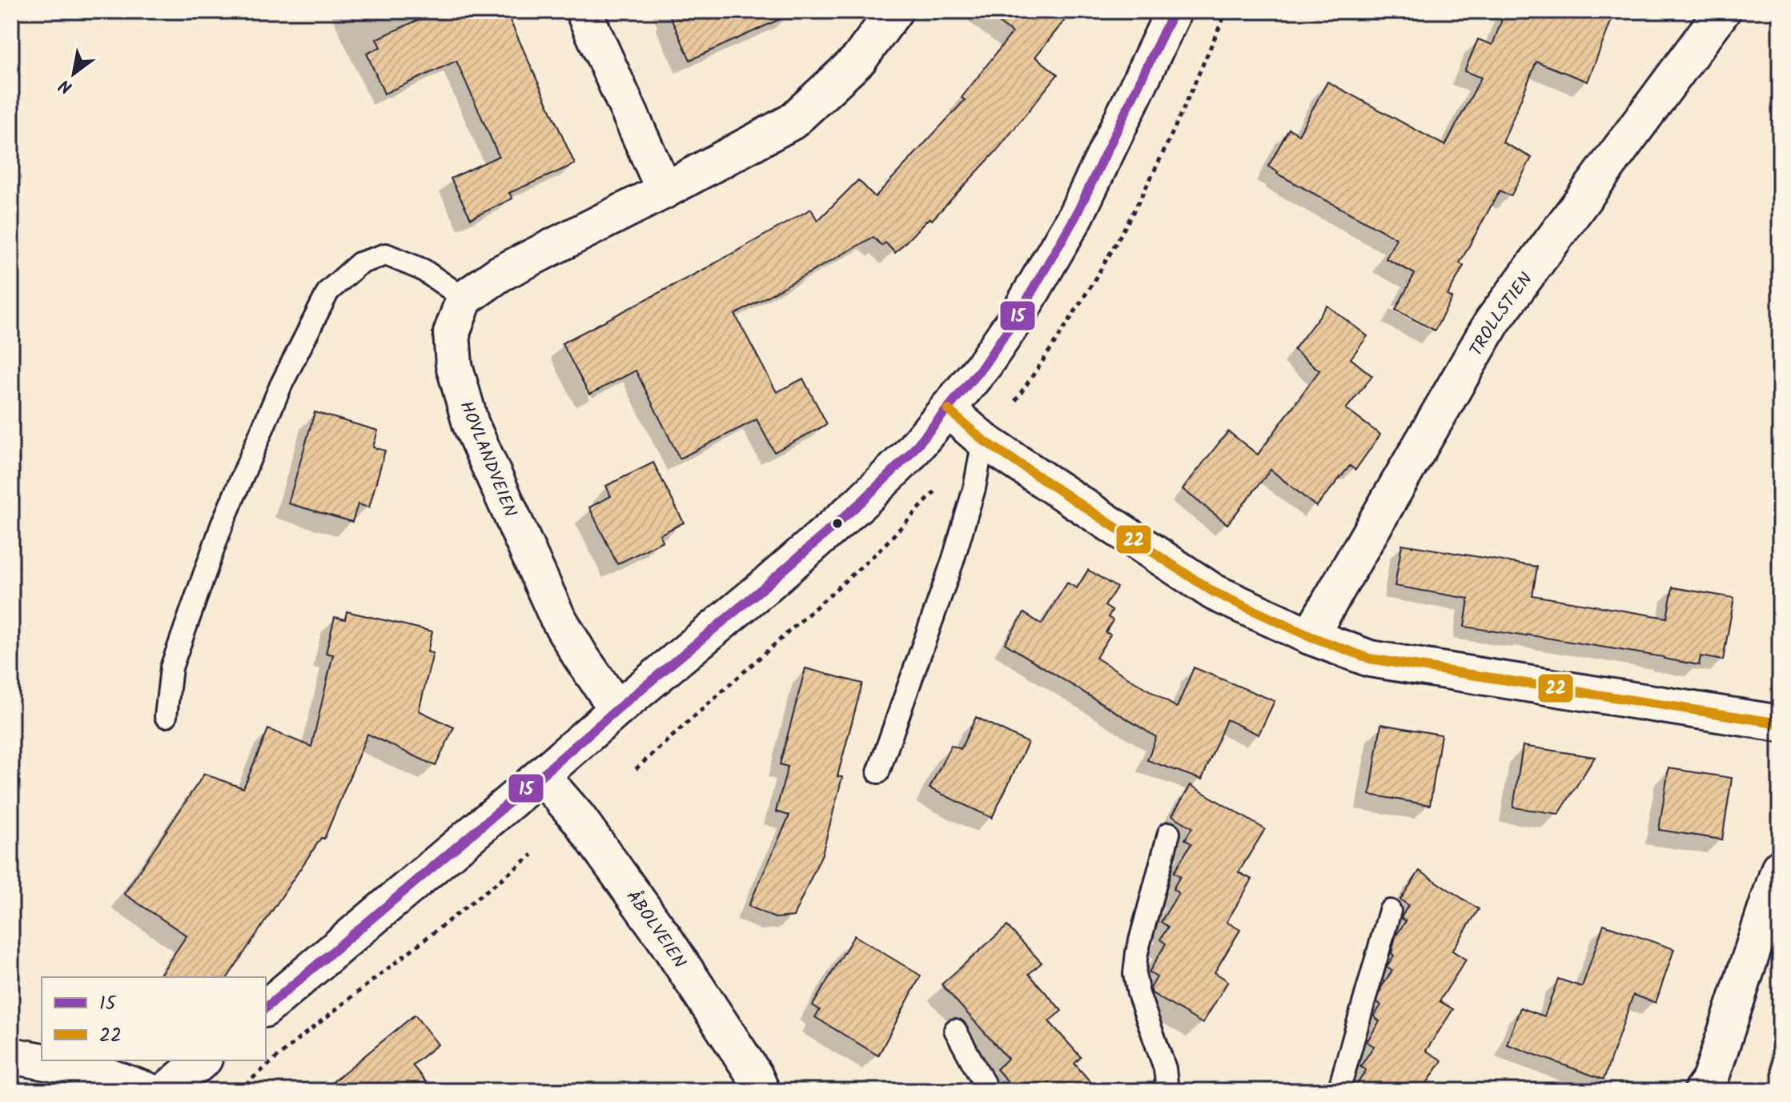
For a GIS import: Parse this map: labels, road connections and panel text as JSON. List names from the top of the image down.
{
  "streets": {
    "street": ["TROLLSTIEN", "HOVLANDVEIEN", "ÅBOLVEIEN"]
  },
  "lines": ["transit line 15", "transit line 22"],
  "legend": ["15", "22"],
  "north": "bottom left"
}
